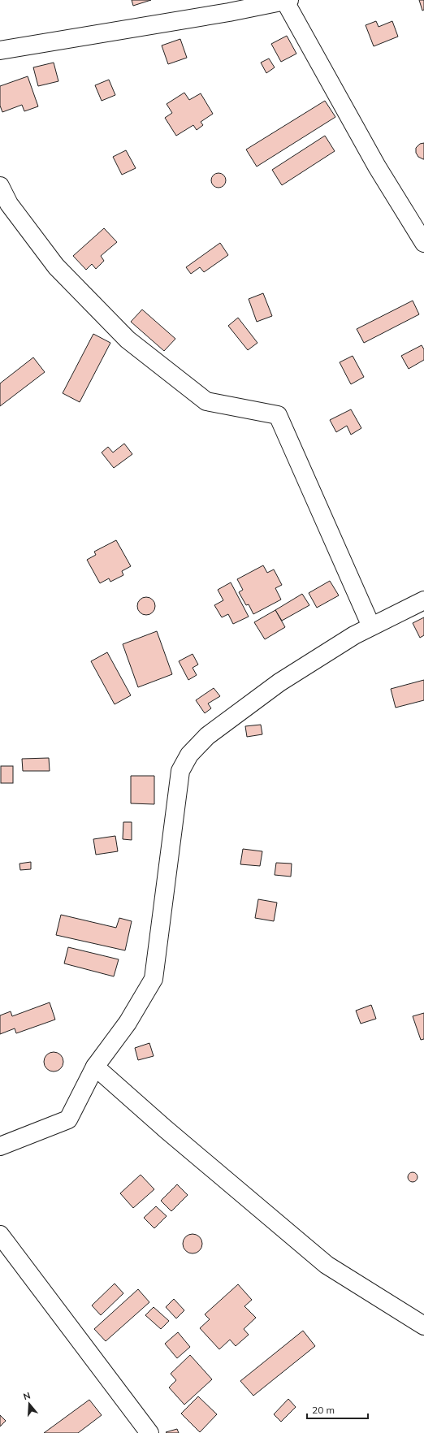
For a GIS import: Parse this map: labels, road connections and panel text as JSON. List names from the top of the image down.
{
  "scale_bar": "20 m",
  "north": "top"
}
